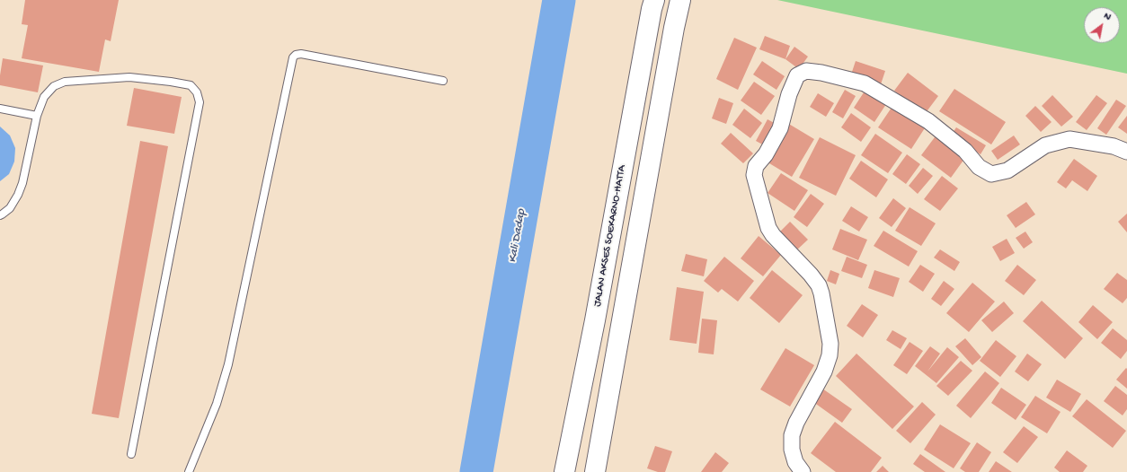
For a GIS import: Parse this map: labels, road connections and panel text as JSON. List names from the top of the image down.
{
  "streets": {
    "main road": ["JALAN AKSES SOEKARNO-HATTA"]
  },
  "water": ["Kali Dadap"],
  "north": "top right"
}
